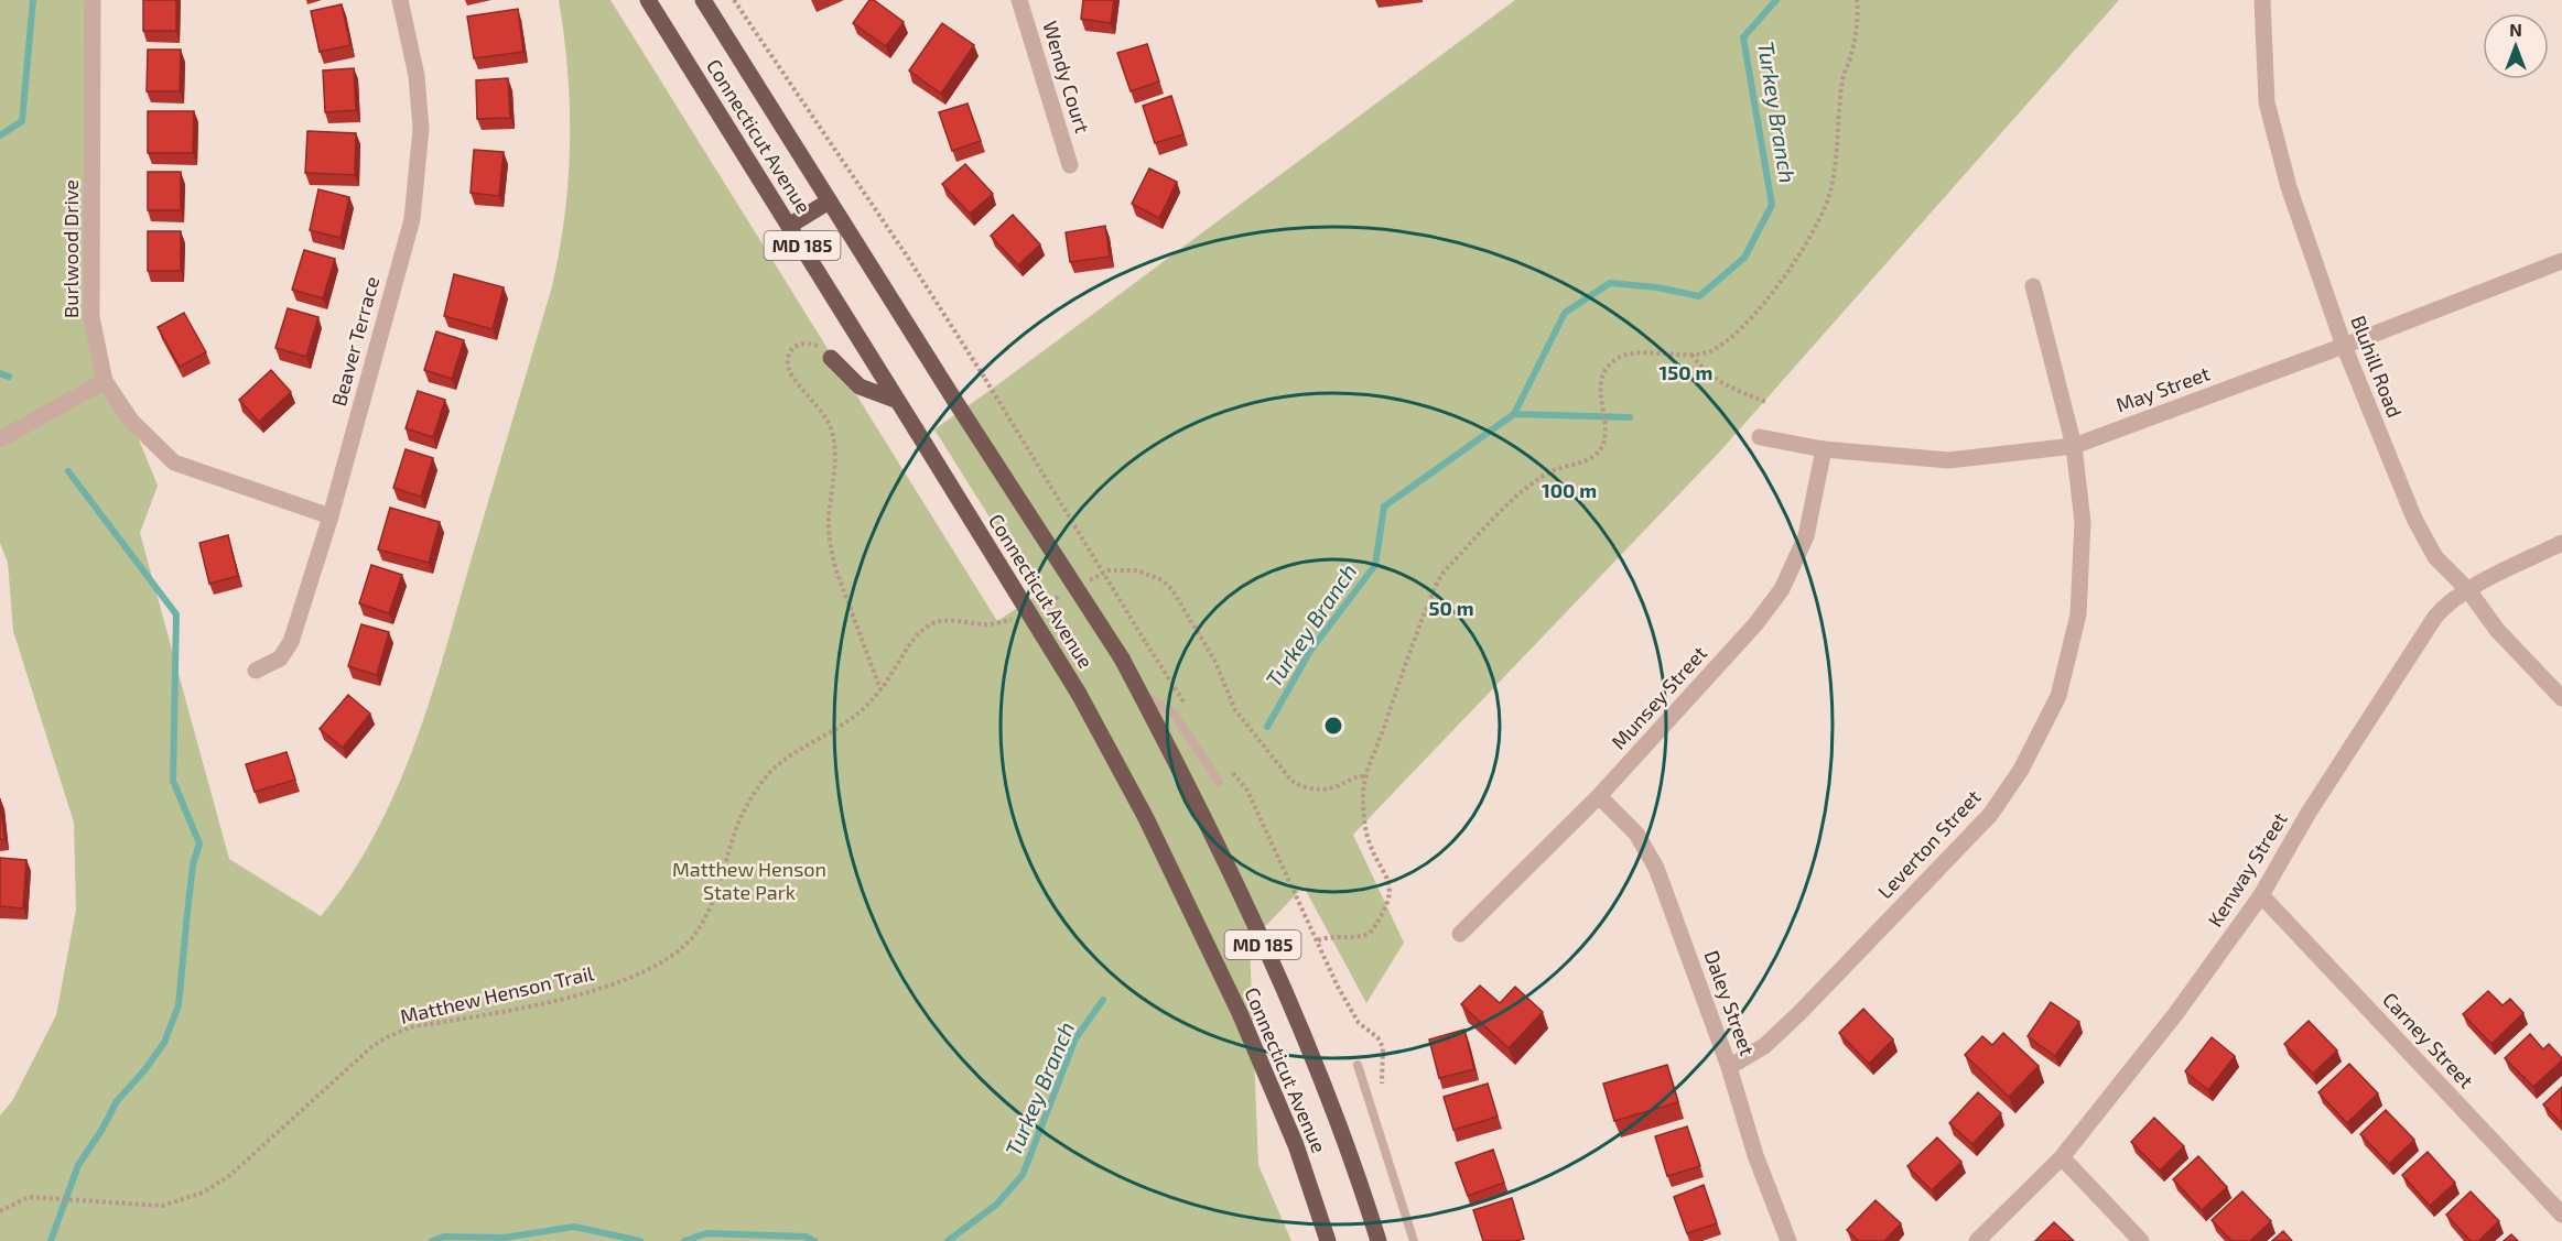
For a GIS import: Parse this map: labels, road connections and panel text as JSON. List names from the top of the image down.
{
  "streets": {
    "main road": ["Connecticut Avenue", "MD 185"],
    "street": [
      "Wendy Court",
      "Burlwood Drive",
      "Beaver Terrace",
      "Bluhill Road",
      "May Street",
      "Munsey Street",
      "Leverton Street",
      "Kenway Street",
      "Daley Street",
      "Carney Street"
    ],
    "path": ["Matthew Henson Trail"]
  },
  "crossings": [
    ["Burlwood Drive", "Beaver Terrace"],
    ["Bluhill Road", "May Street"],
    ["Bluhill Road", "Kenway Street"],
    ["May Street", "Munsey Street"],
    ["May Street", "Leverton Street"],
    ["Munsey Street", "Daley Street"],
    ["Leverton Street", "Daley Street"],
    ["Kenway Street", "Carney Street"]
  ],
  "water": ["Turkey Branch"],
  "parks": ["Matthew Henson State Park"],
  "north": "top",
  "rings": ["150 m", "100 m", "50 m"]
}
